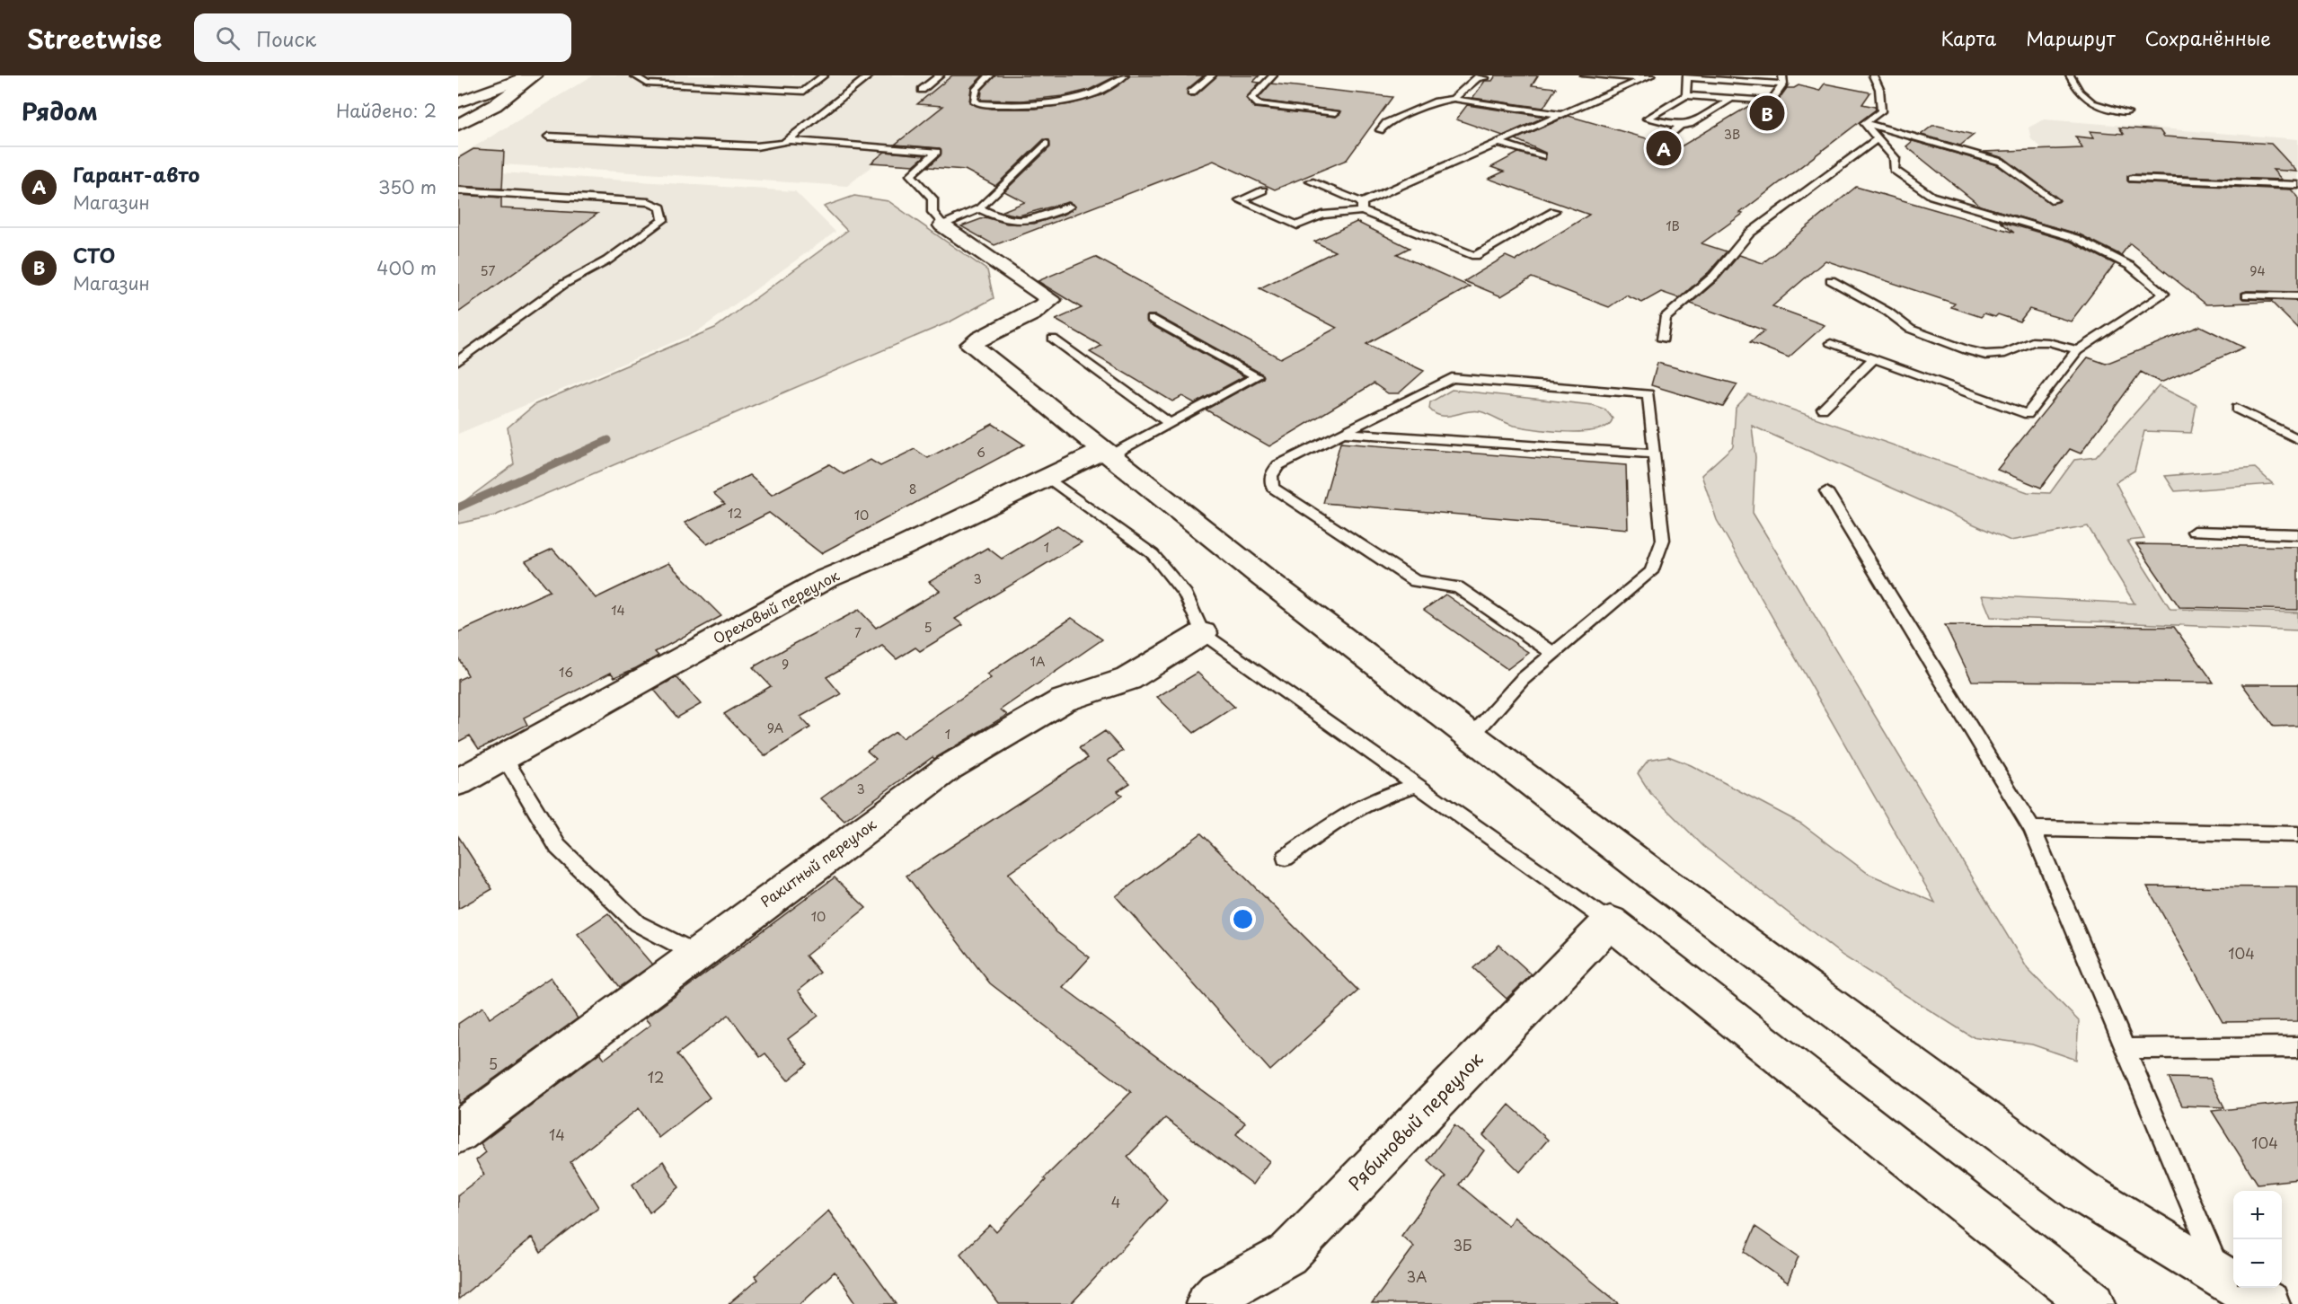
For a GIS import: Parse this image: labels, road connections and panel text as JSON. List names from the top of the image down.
{
  "streets": {
    "street": ["Ореховый переулок", "Ракитный переулок", "Рябиновый переулок"]
  },
  "house_numbers": [
    "3В",
    "1В",
    "57",
    "94",
    "6",
    "8",
    "12",
    "10",
    "1",
    "3",
    "14",
    "5",
    "7",
    "1А",
    "9",
    "16",
    "9А",
    "1",
    "3",
    "10",
    "104",
    "5",
    "12",
    "14",
    "104",
    "4",
    "3Б",
    "3А"
  ],
  "page": {
    "header": "Streetwise",
    "search": "Поиск",
    "nav": ["Карта", "Маршрут", "Сохранённые"],
    "heading": ["Рядом", "Найдено: 2"],
    "pins": ["B", "A"],
    "list": [
      {
        "mark": "A",
        "name": "Гарант-авто",
        "note": "Магазин",
        "value": "350 m"
      },
      {
        "mark": "B",
        "name": "СТО",
        "note": "Магазин",
        "value": "400 m"
      }
    ],
    "map_buttons": ["+", "−"]
  }
}
